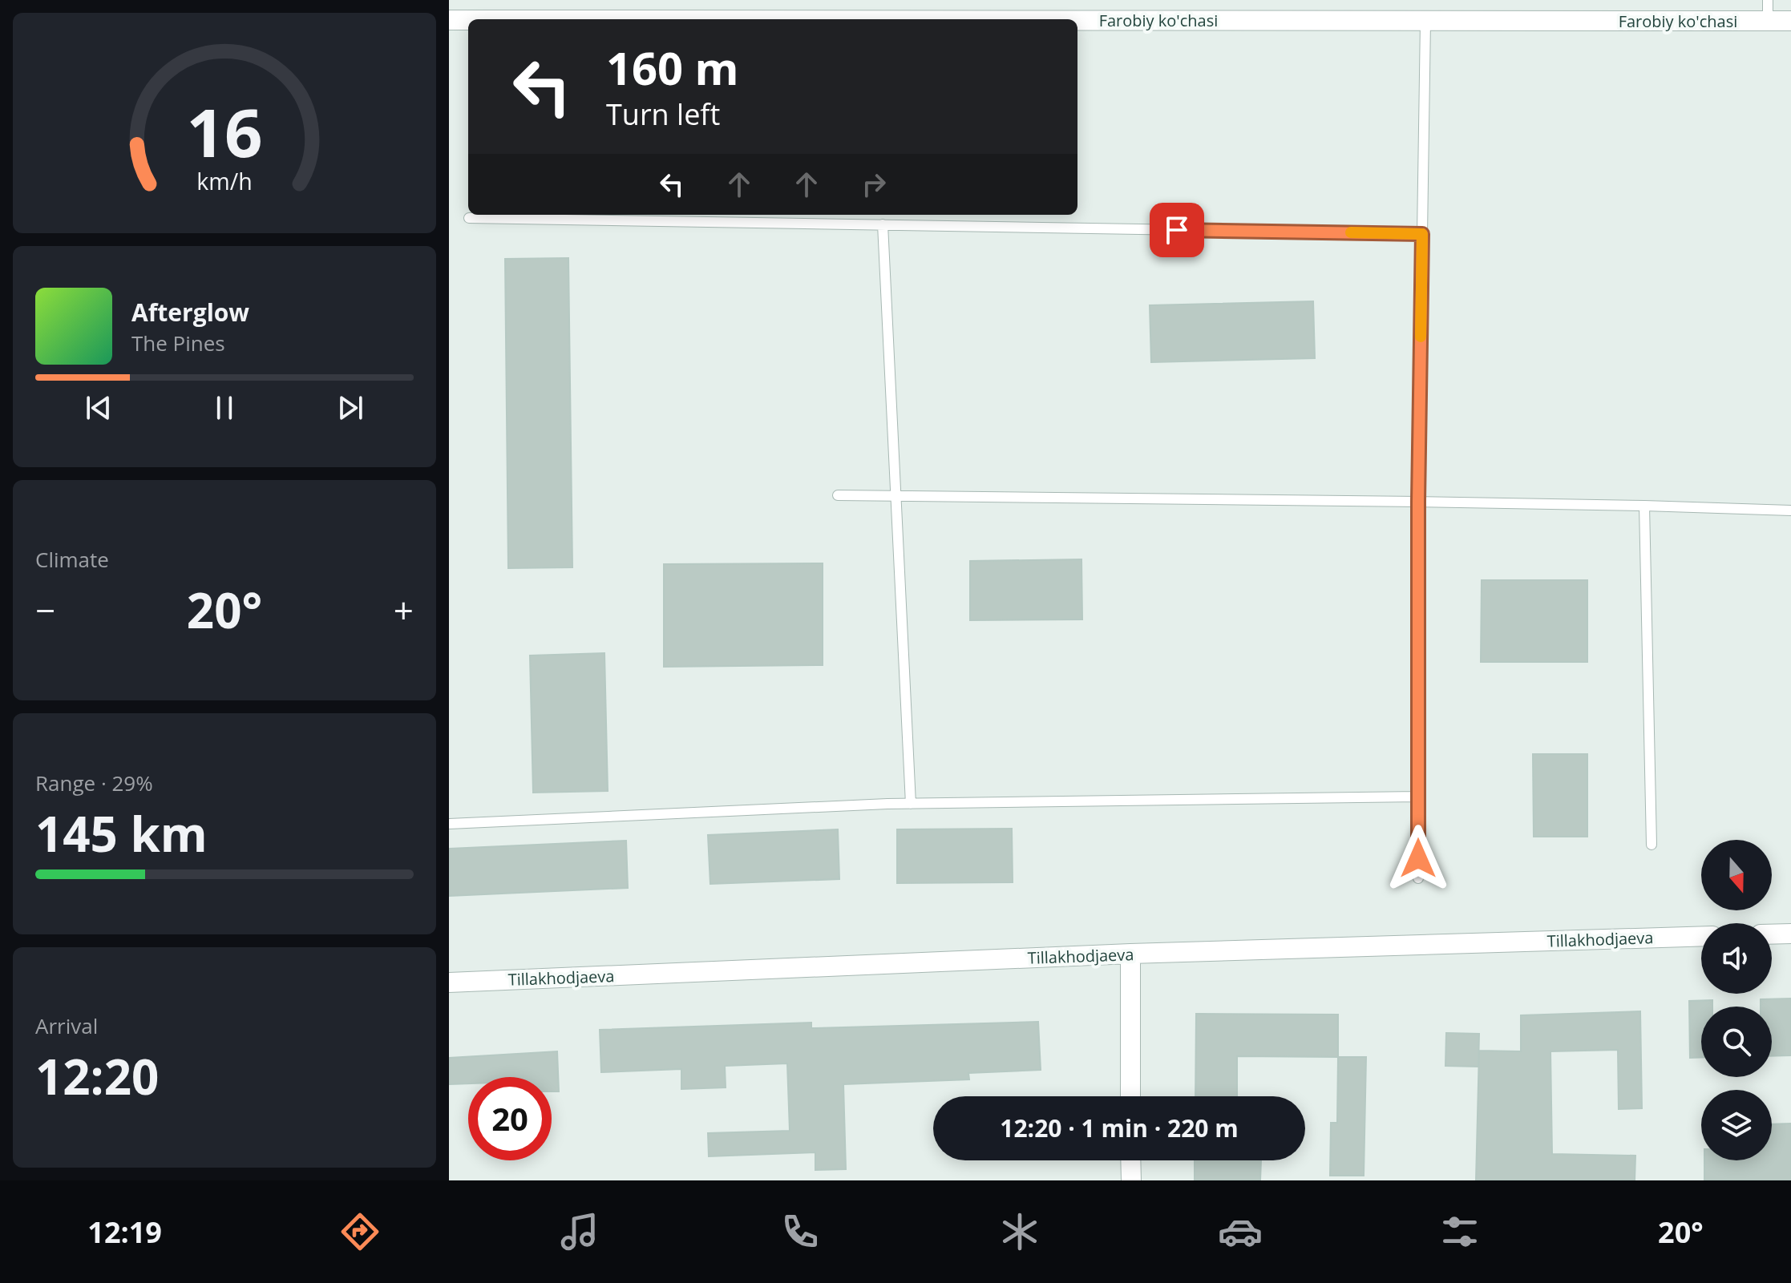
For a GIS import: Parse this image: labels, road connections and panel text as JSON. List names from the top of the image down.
{
  "streets": {
    "street": ["Farobiy ko'chasi", "Tillakhodjaeva"]
  },
  "north": "bottom",
  "page": {
    "turn": ["160 m", "Turn left"],
    "song": ["Afterglow", "The Pines"],
    "tile": [
      "Climate",
      ["Range · 29%", "145 km"],
      ["Arrival", "12:20"]
    ],
    "heat": ["−", "20°", "+"],
    "limit": "20",
    "trip": "12:20 · 1 min · 220 m",
    "tabs": ["12:19", "20°"],
    "gauge": ["16", "km/h"]
  }
}
